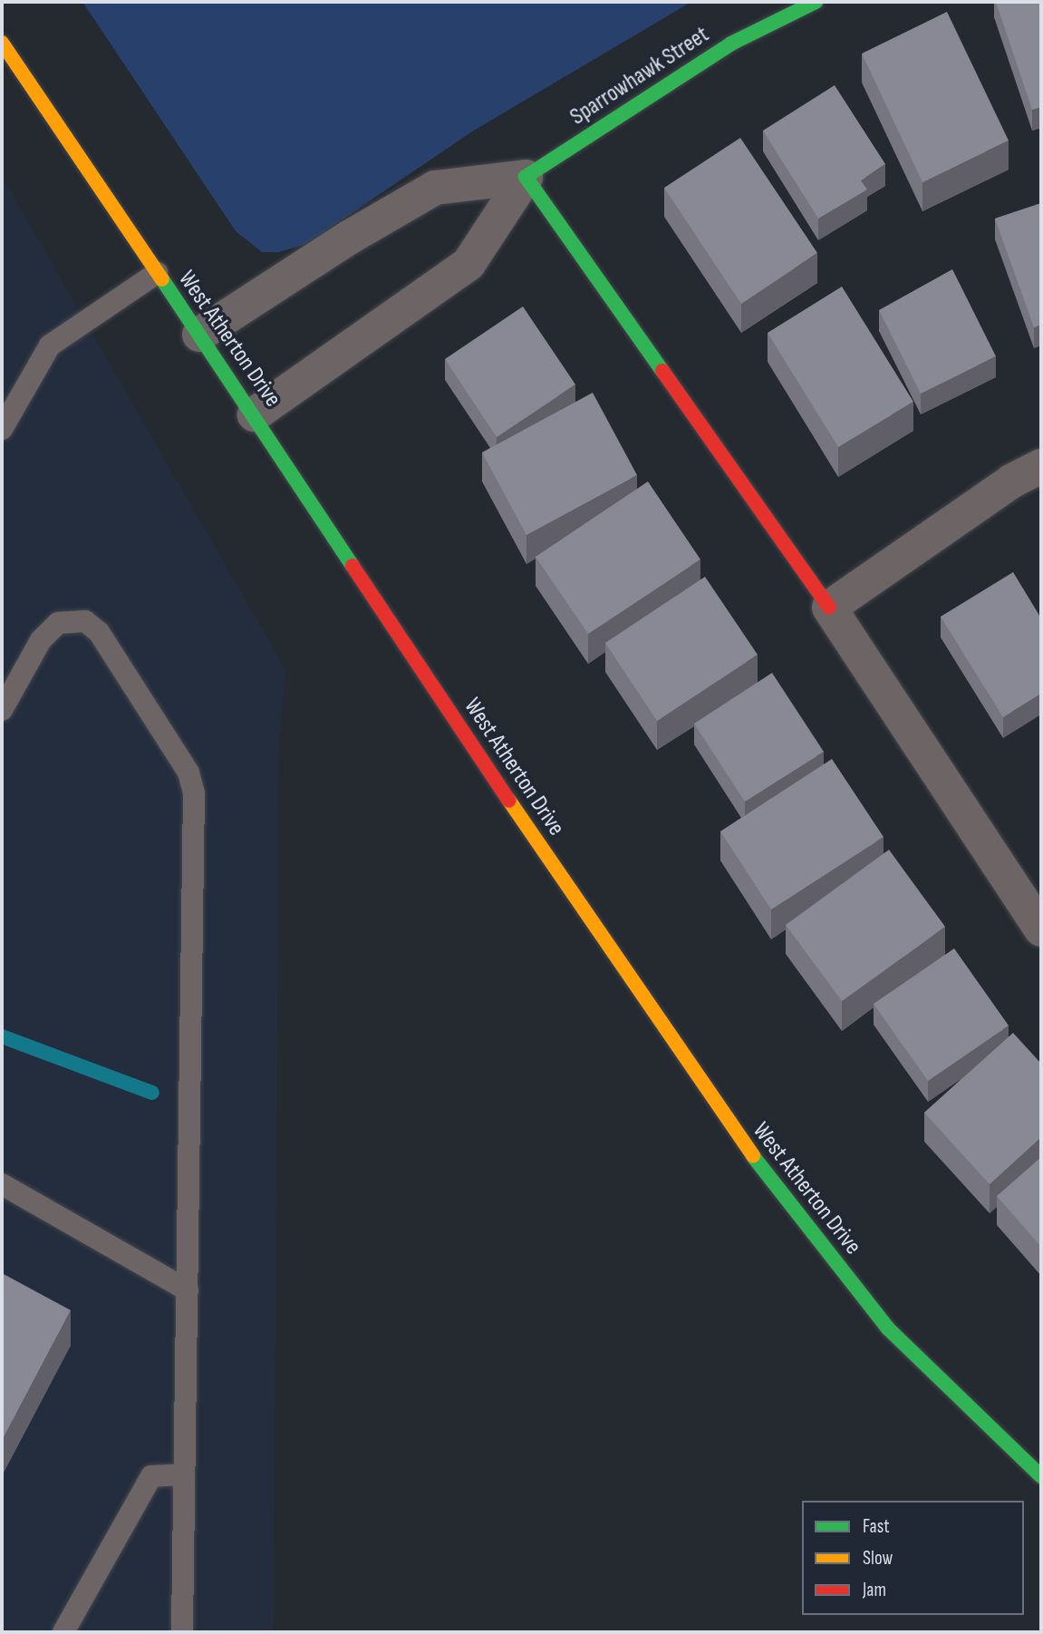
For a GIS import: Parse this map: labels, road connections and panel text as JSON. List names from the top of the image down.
{
  "streets": {
    "street": ["Sparrowhawk Street", "West Atherton Drive"]
  },
  "legend": ["Fast", "Slow", "Jam"]
}
